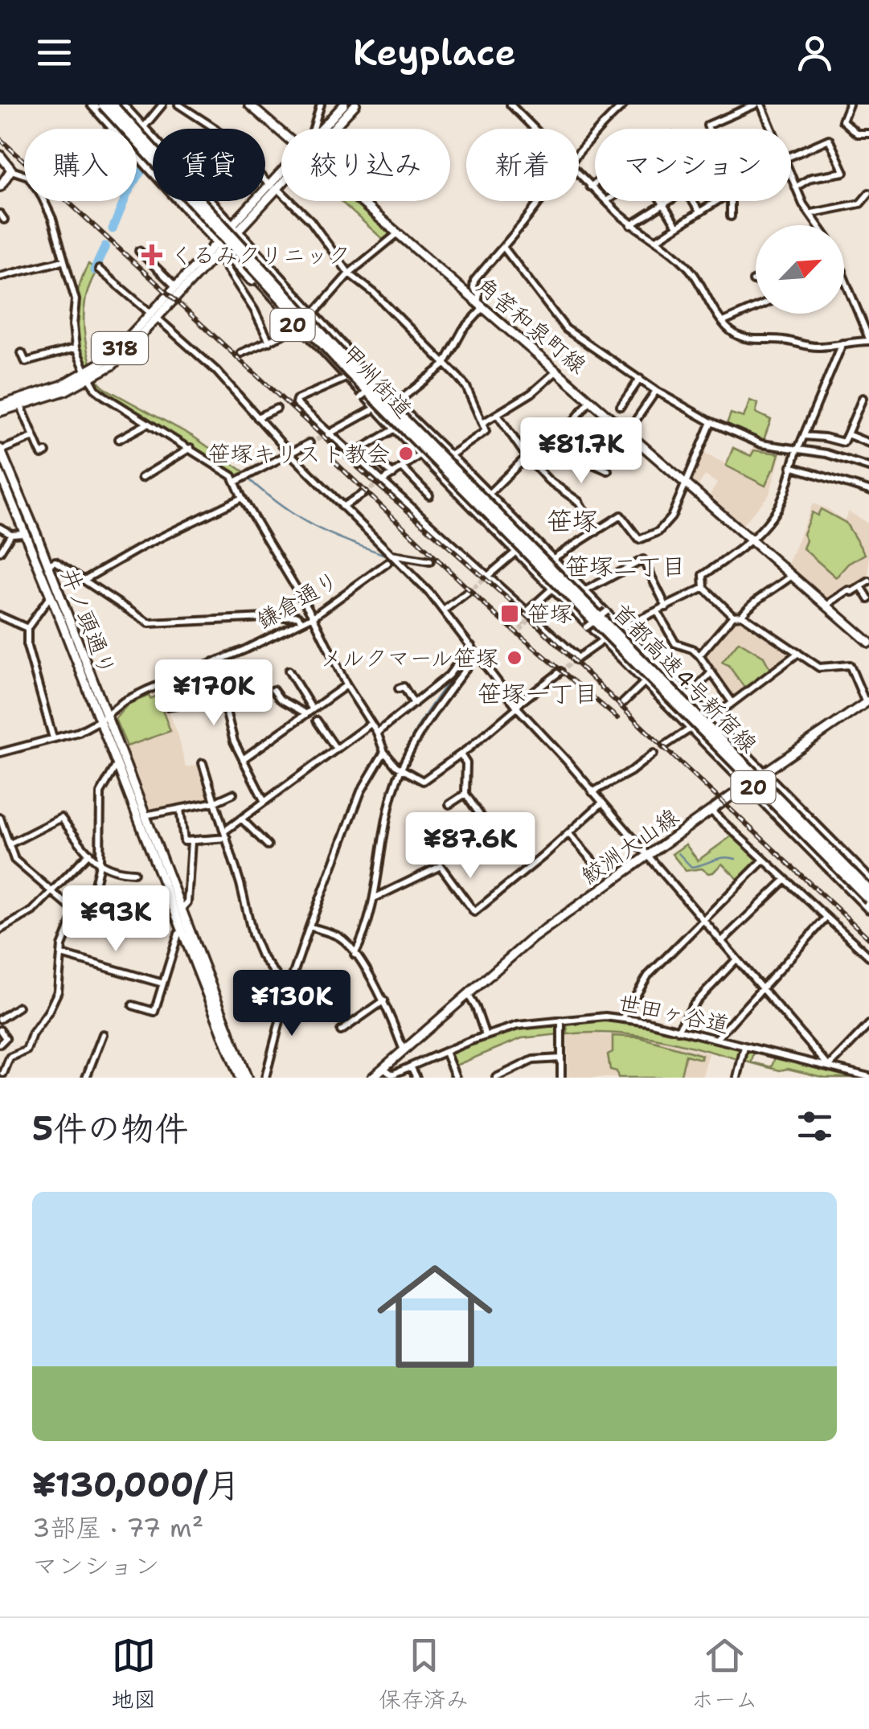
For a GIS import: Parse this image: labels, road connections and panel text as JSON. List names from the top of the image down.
{
  "streets": {
    "highway": ["20", "甲州街道", "首都高速4号新宿線"],
    "main road": [
      "角筈和泉町線",
      "318",
      "井ノ頭通り",
      "鮫洲大山線"
    ],
    "street": ["鎌倉通り", "世田ヶ谷道"]
  },
  "crossings": [
    ["20", "318"],
    ["20", "甲州街道"],
    ["20", "首都高速4号新宿線"],
    ["20", "鮫洲大山線"],
    ["甲州街道", "首都高速4号新宿線"],
    ["鎌倉通り", "井ノ頭通り"],
    ["鮫洲大山線", "世田ヶ谷道"]
  ],
  "districts": ["笹塚", "笹塚二丁目", "笹塚一丁目"],
  "places": {
    "health": ["くるみクリニック"],
    "other": ["笹塚キリスト教会", "メルクマール笹塚"],
    "transit": ["笹塚"]
  },
  "north": "top right",
  "page": {
    "header": "Keyplace",
    "chip": [
      "購入",
      "賃貸",
      "絞り込み",
      "新着",
      "マンション"
    ],
    "price": [
      "¥81.7K",
      "¥170K",
      "¥87.6K",
      "¥93K",
      "¥130K"
    ],
    "heading": "5件の物件",
    "list": [
      {
        "name": "¥130,000/月",
        "note": "3部屋 · 77 m² · マンション"
      }
    ],
    "tabs": ["地図", "保存済み", "ホーム"]
  }
}
